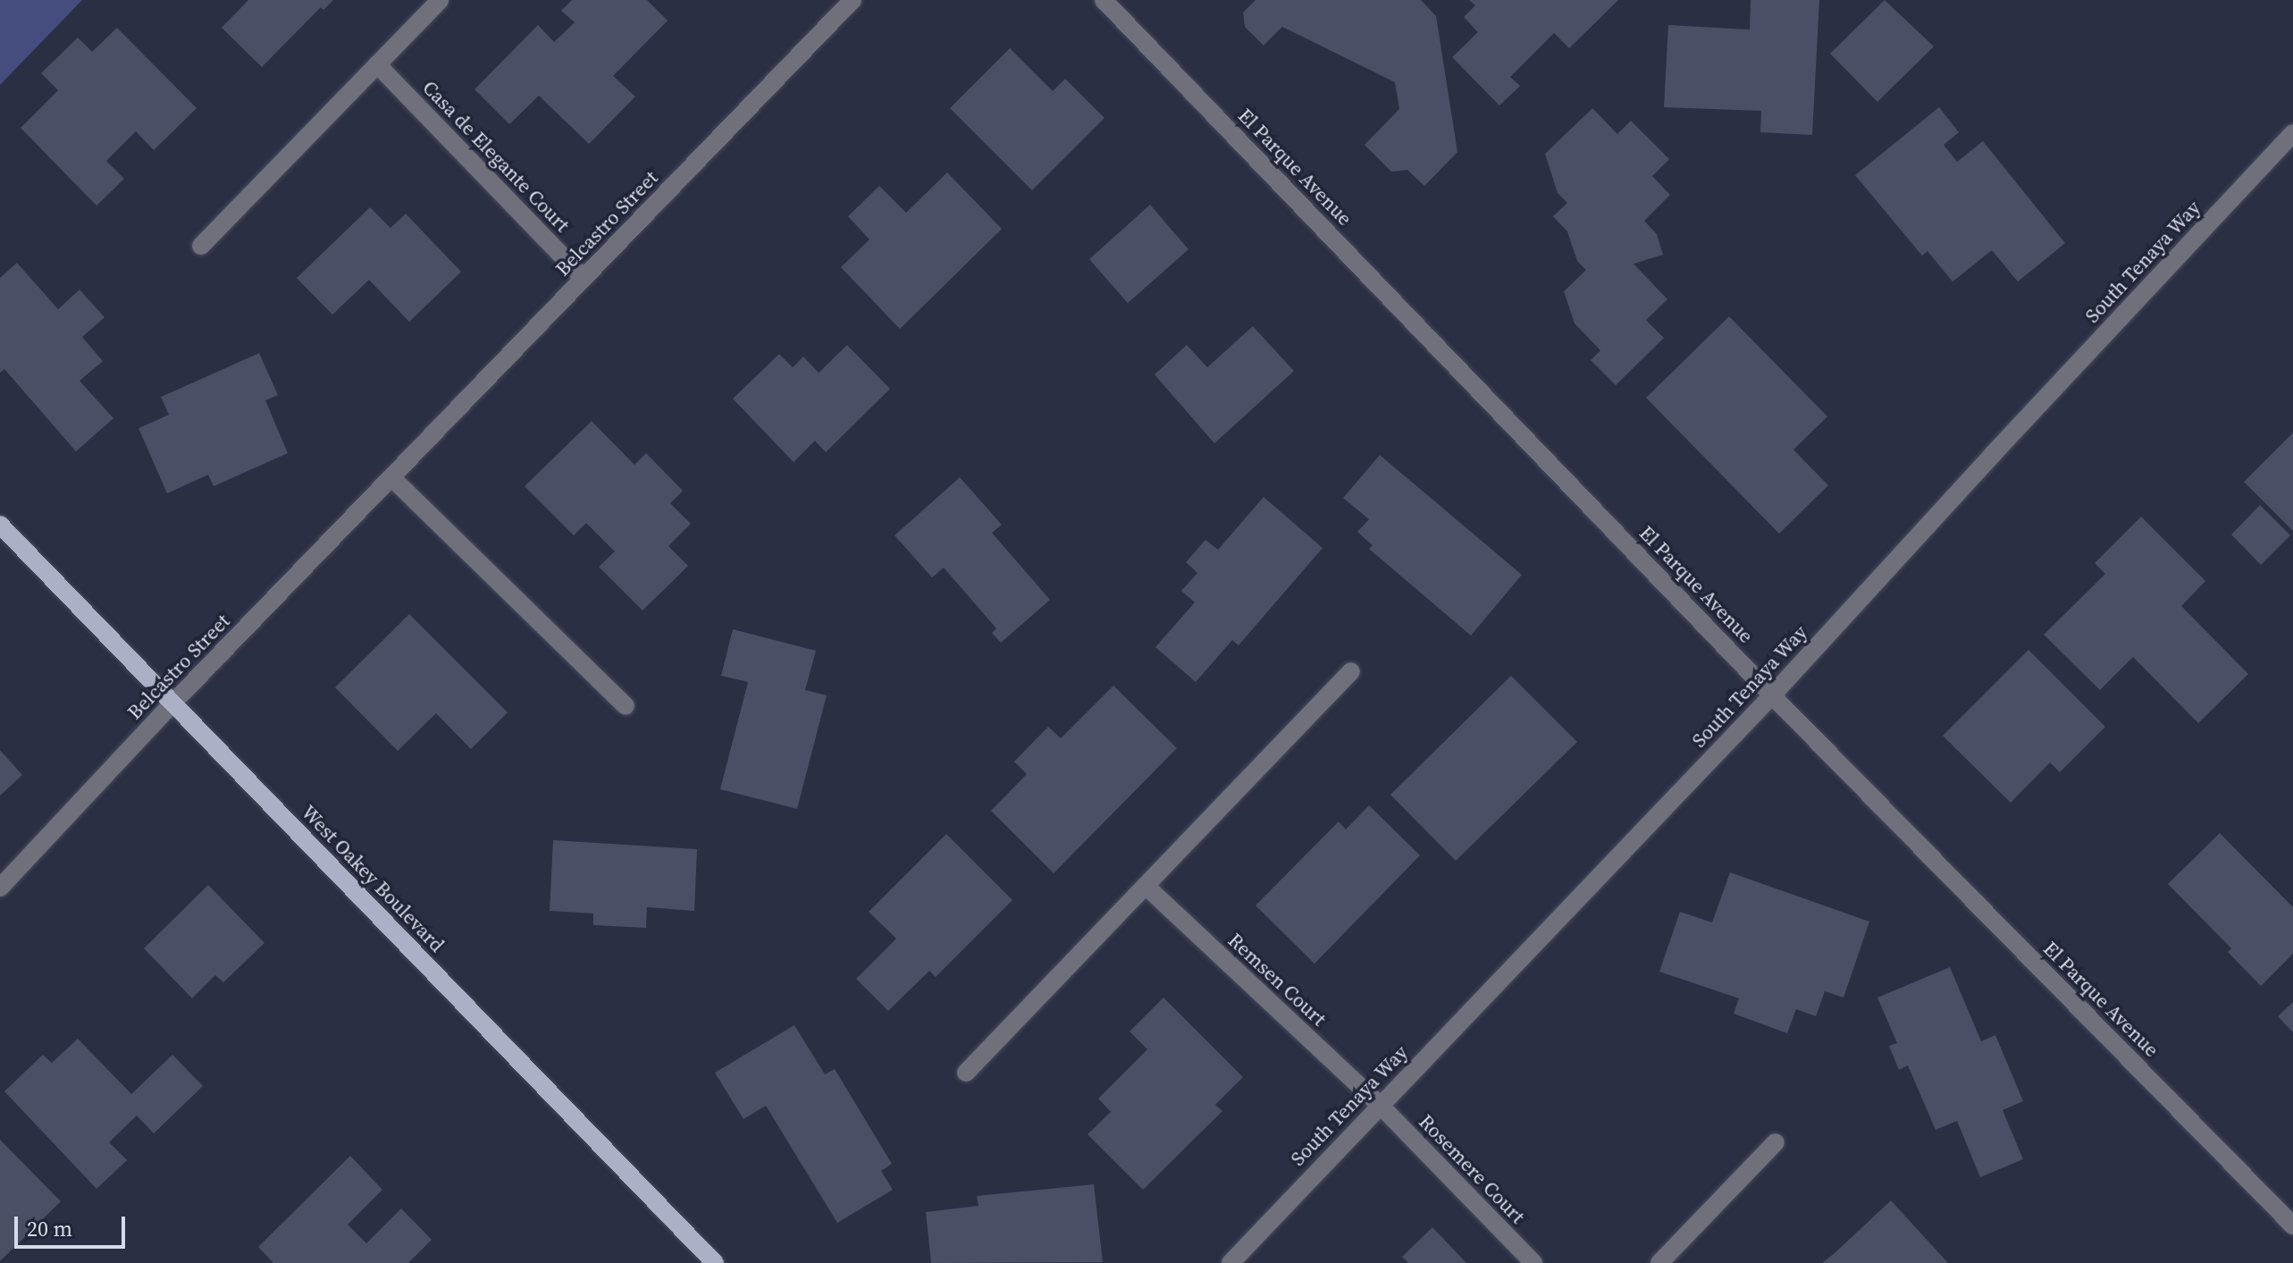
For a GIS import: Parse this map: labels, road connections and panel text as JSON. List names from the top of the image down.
{
  "streets": {
    "main road": ["West Oakey Boulevard"],
    "street": [
      "Casa de Elegante Court",
      "El Parque Avenue",
      "Belcastro Street",
      "South Tenaya Way",
      "Remsen Court",
      "Rosemere Court"
    ]
  },
  "crossings": [
    ["Casa de Elegante Court", "Belcastro Street"],
    ["El Parque Avenue", "South Tenaya Way"],
    ["Belcastro Street", "West Oakey Boulevard"],
    ["South Tenaya Way", "Remsen Court"],
    ["South Tenaya Way", "Rosemere Court"],
    ["Remsen Court", "Rosemere Court"]
  ],
  "scale_bar": "20 m"
}
